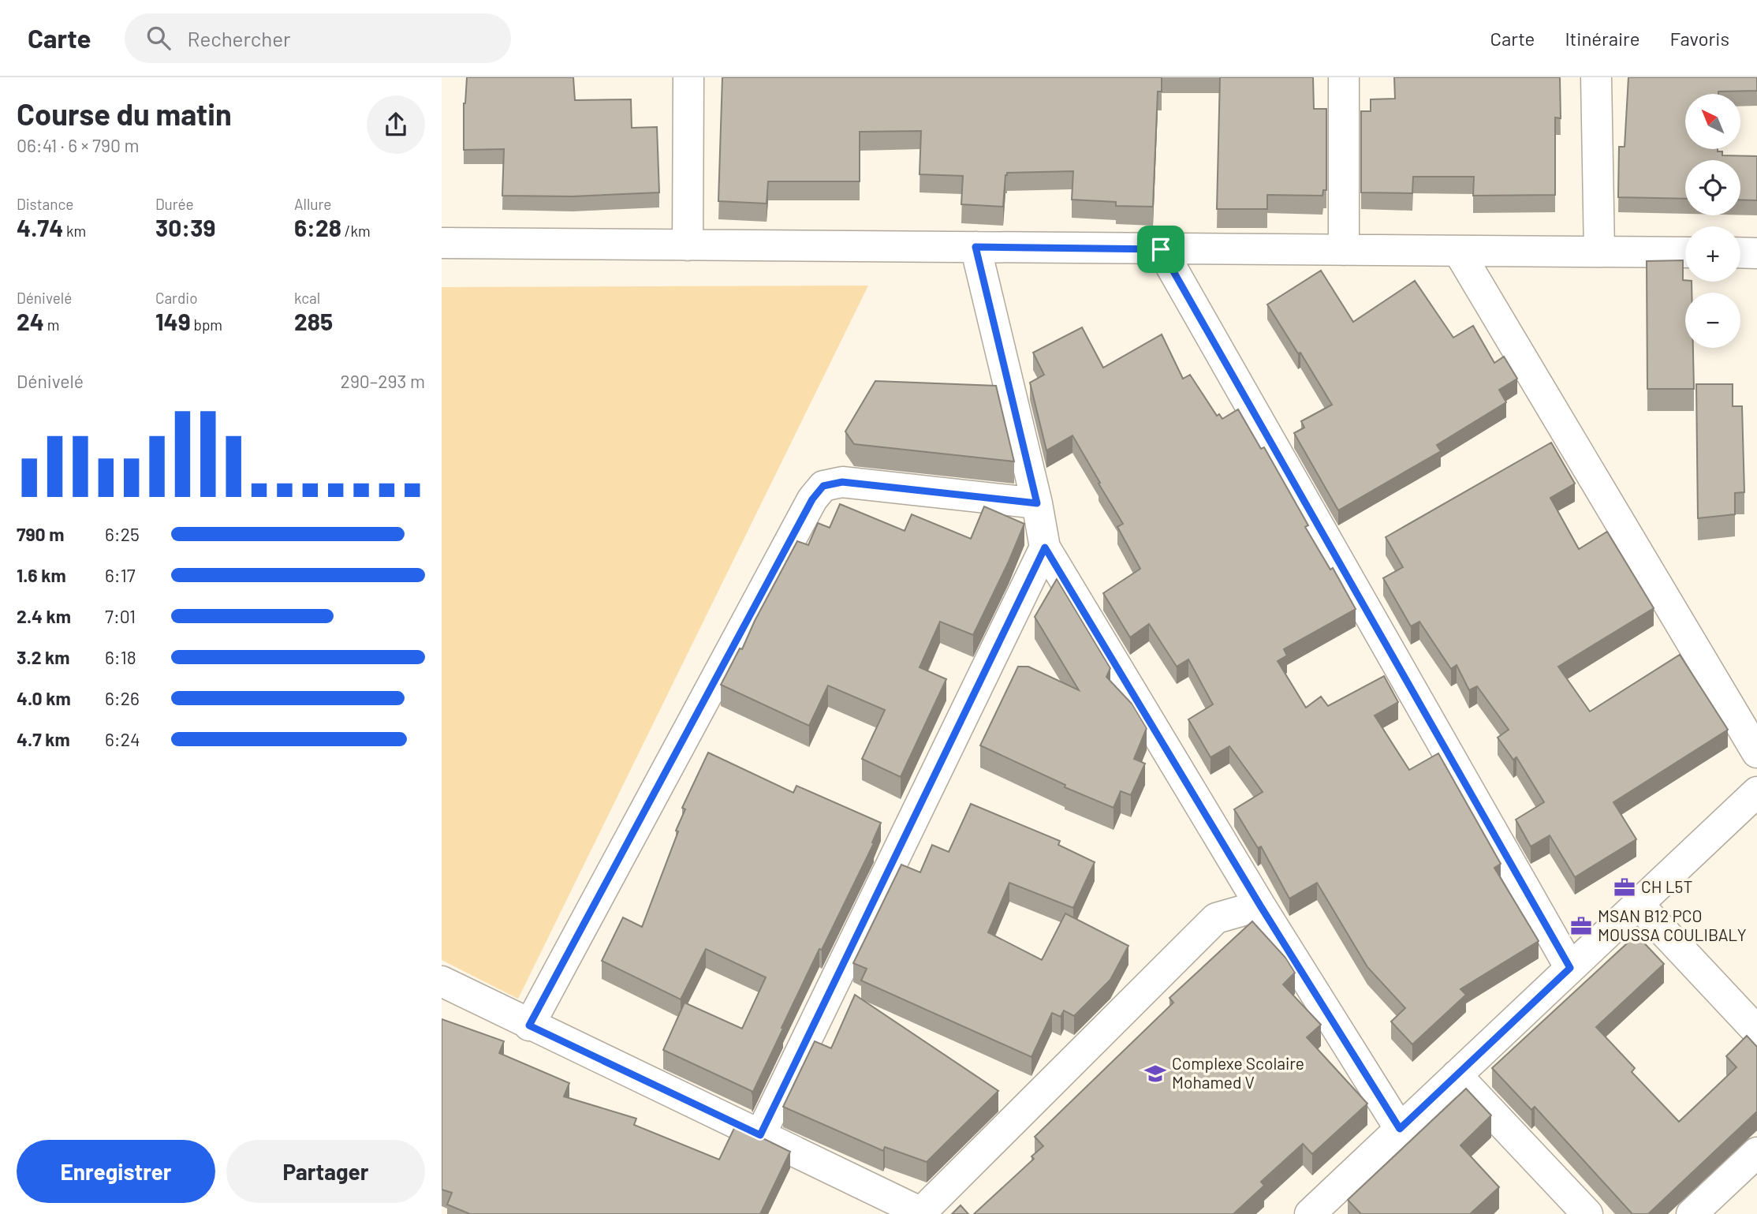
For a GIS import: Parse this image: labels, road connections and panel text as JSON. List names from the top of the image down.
{
  "places": {
    "office": ["CH L5T", "MSAN B12 PCO MOUSSA COULIBALY"],
    "school or university": ["Complexe Scolaire Mohamed V"]
  },
  "north": "top left",
  "page": {
    "header": "Carte",
    "search": "Rechercher",
    "nav": ["Carte", "Itinéraire", "Favoris"],
    "heading": ["Course du matin", "06:41 · 6 × 790 m"],
    "map_buttons": ["+", "−"],
    "stats": [
      ["Distance", "4.74 km"],
      ["Durée", "30:39"],
      ["Allure", "6:28 /km"],
      ["Dénivelé", "24 m"],
      ["Cardio", "149 bpm"],
      ["kcal", "285"]
    ],
    "chart": ["Dénivelé", "290–293 m"],
    "list": [
      {
        "name": "790 m",
        "note": "6:25"
      },
      {
        "name": "1.6 km",
        "note": "6:17"
      },
      {
        "name": "2.4 km",
        "note": "7:01"
      },
      {
        "name": "3.2 km",
        "note": "6:18"
      },
      {
        "name": "4.0 km",
        "note": "6:26"
      },
      {
        "name": "4.7 km",
        "note": "6:24"
      }
    ],
    "buttons": ["Enregistrer", "Partager"]
  }
}
